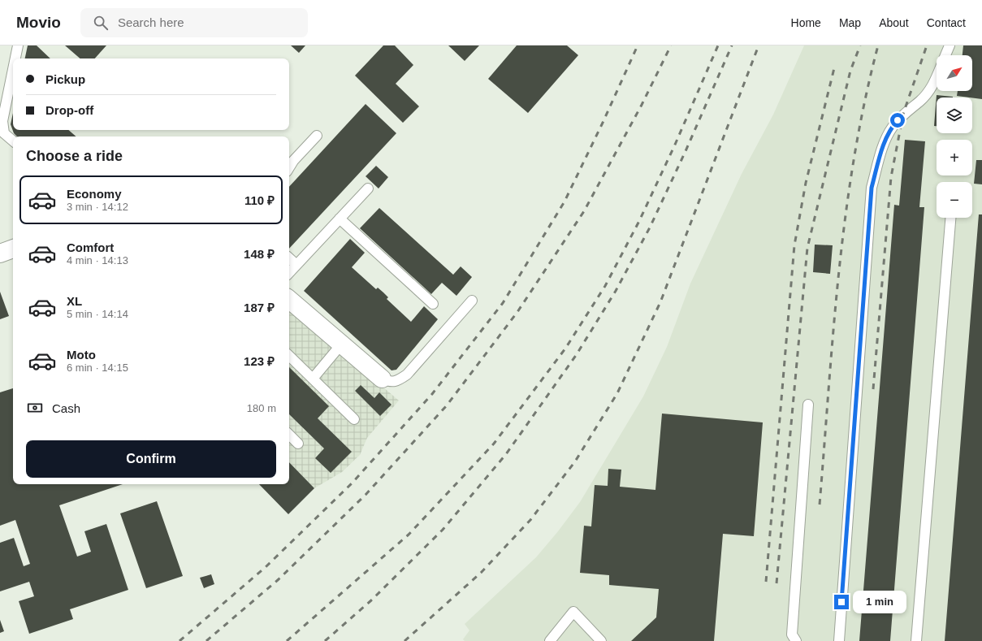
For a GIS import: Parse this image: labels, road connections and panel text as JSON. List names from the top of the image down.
{
  "north": "top right",
  "page": {
    "header": "Movio",
    "search": "Search here",
    "nav": [
      "Home",
      "Map",
      "About",
      "Contact"
    ],
    "map_buttons": ["+", "−"],
    "banner": ["Pickup", "Drop-off"],
    "heading": "Choose a ride",
    "list": [
      {
        "name": "Economy",
        "note": "3 min · 14:12",
        "value": "110 ₽"
      },
      {
        "name": "Comfort",
        "note": "4 min · 14:13",
        "value": "148 ₽"
      },
      {
        "name": "XL",
        "note": "5 min · 14:14",
        "value": "187 ₽"
      },
      {
        "name": "Moto",
        "note": "6 min · 14:15",
        "value": "123 ₽"
      }
    ],
    "pay": ["Cash", "180 m"],
    "buttons": "Confirm",
    "bubble": "1 min"
  }
}
